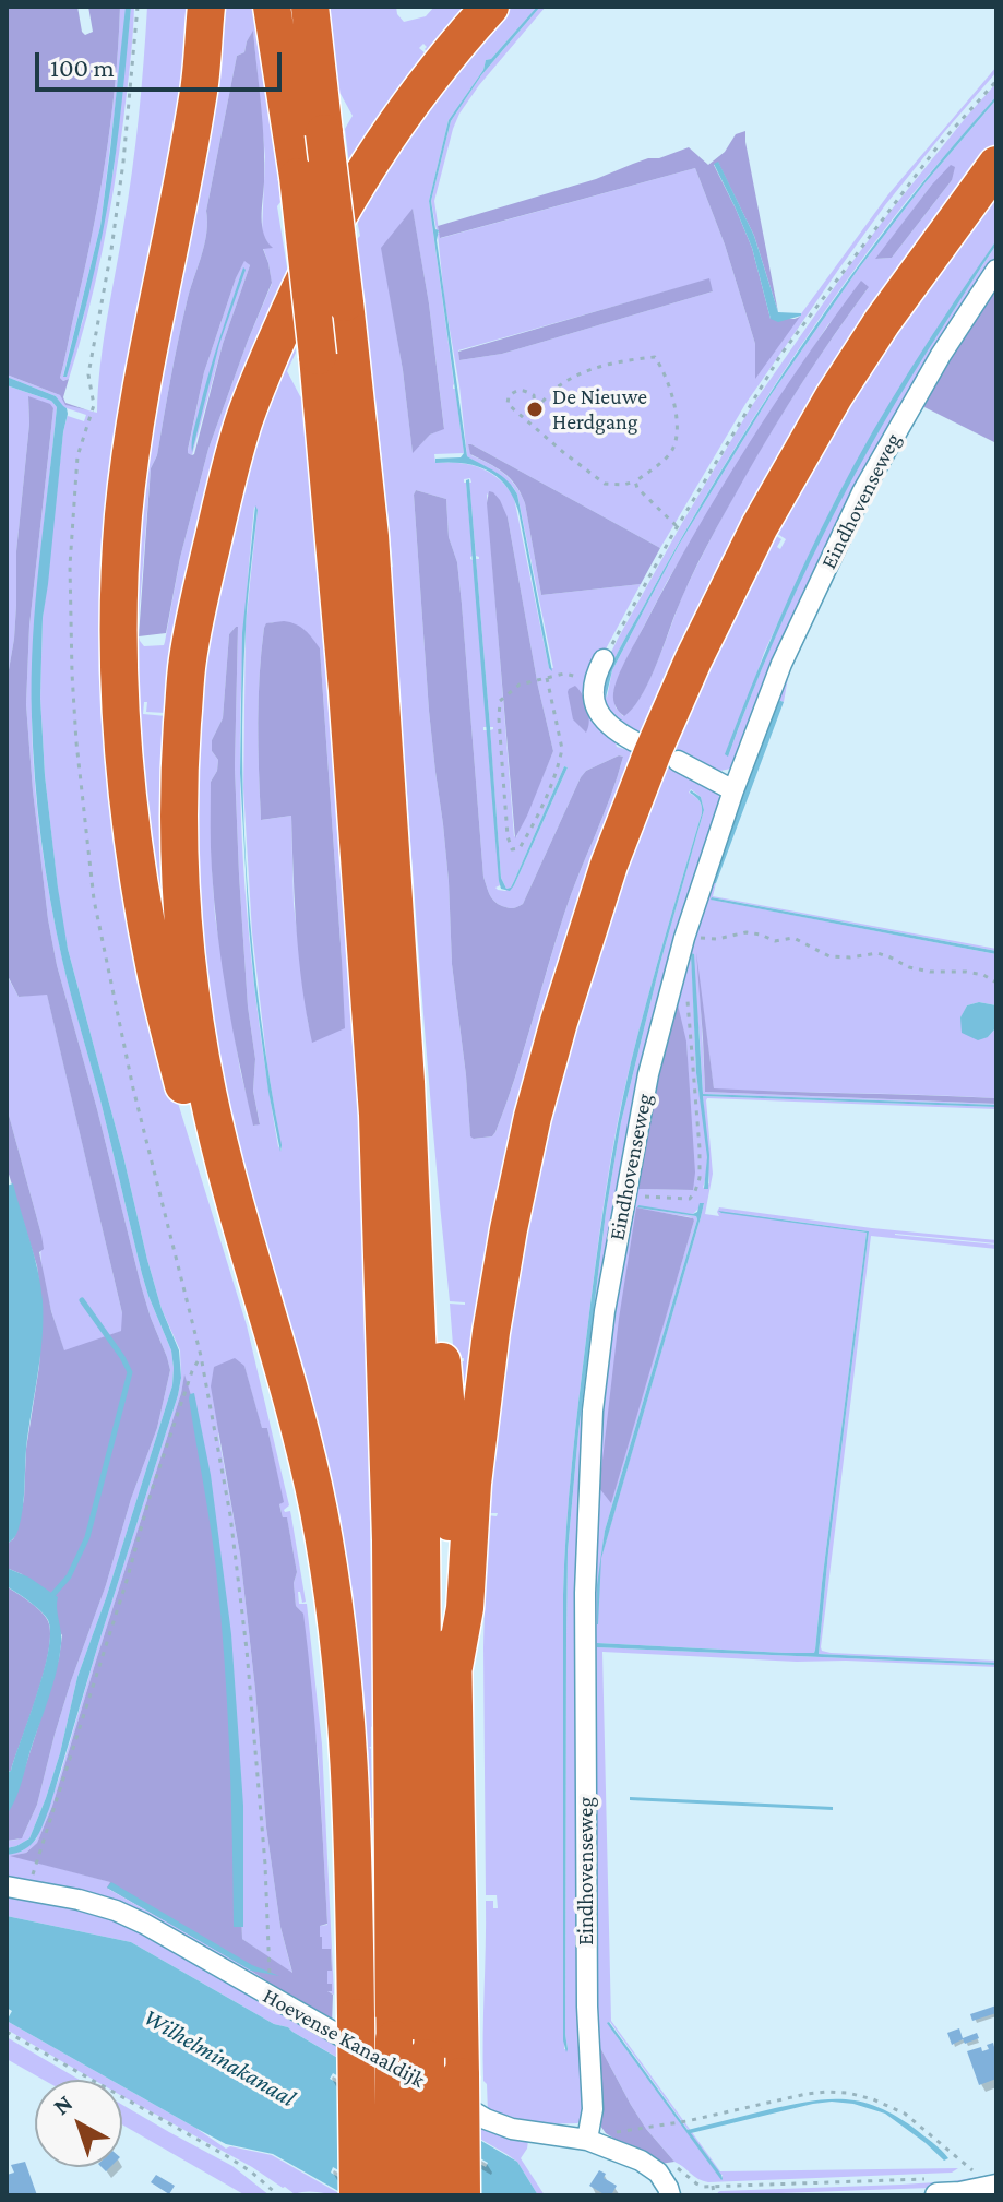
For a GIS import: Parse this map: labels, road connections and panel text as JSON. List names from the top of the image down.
{
  "streets": {
    "street": ["Eindhovenseweg", "Hoevense Kanaaldijk"]
  },
  "crossings": [
    ["Eindhovenseweg", "Hoevense Kanaaldijk"]
  ],
  "water": ["Wilhelminakanaal"],
  "places": ["De Nieuwe Herdgang"],
  "scale_bar": "100 m",
  "north": "top left"
}
